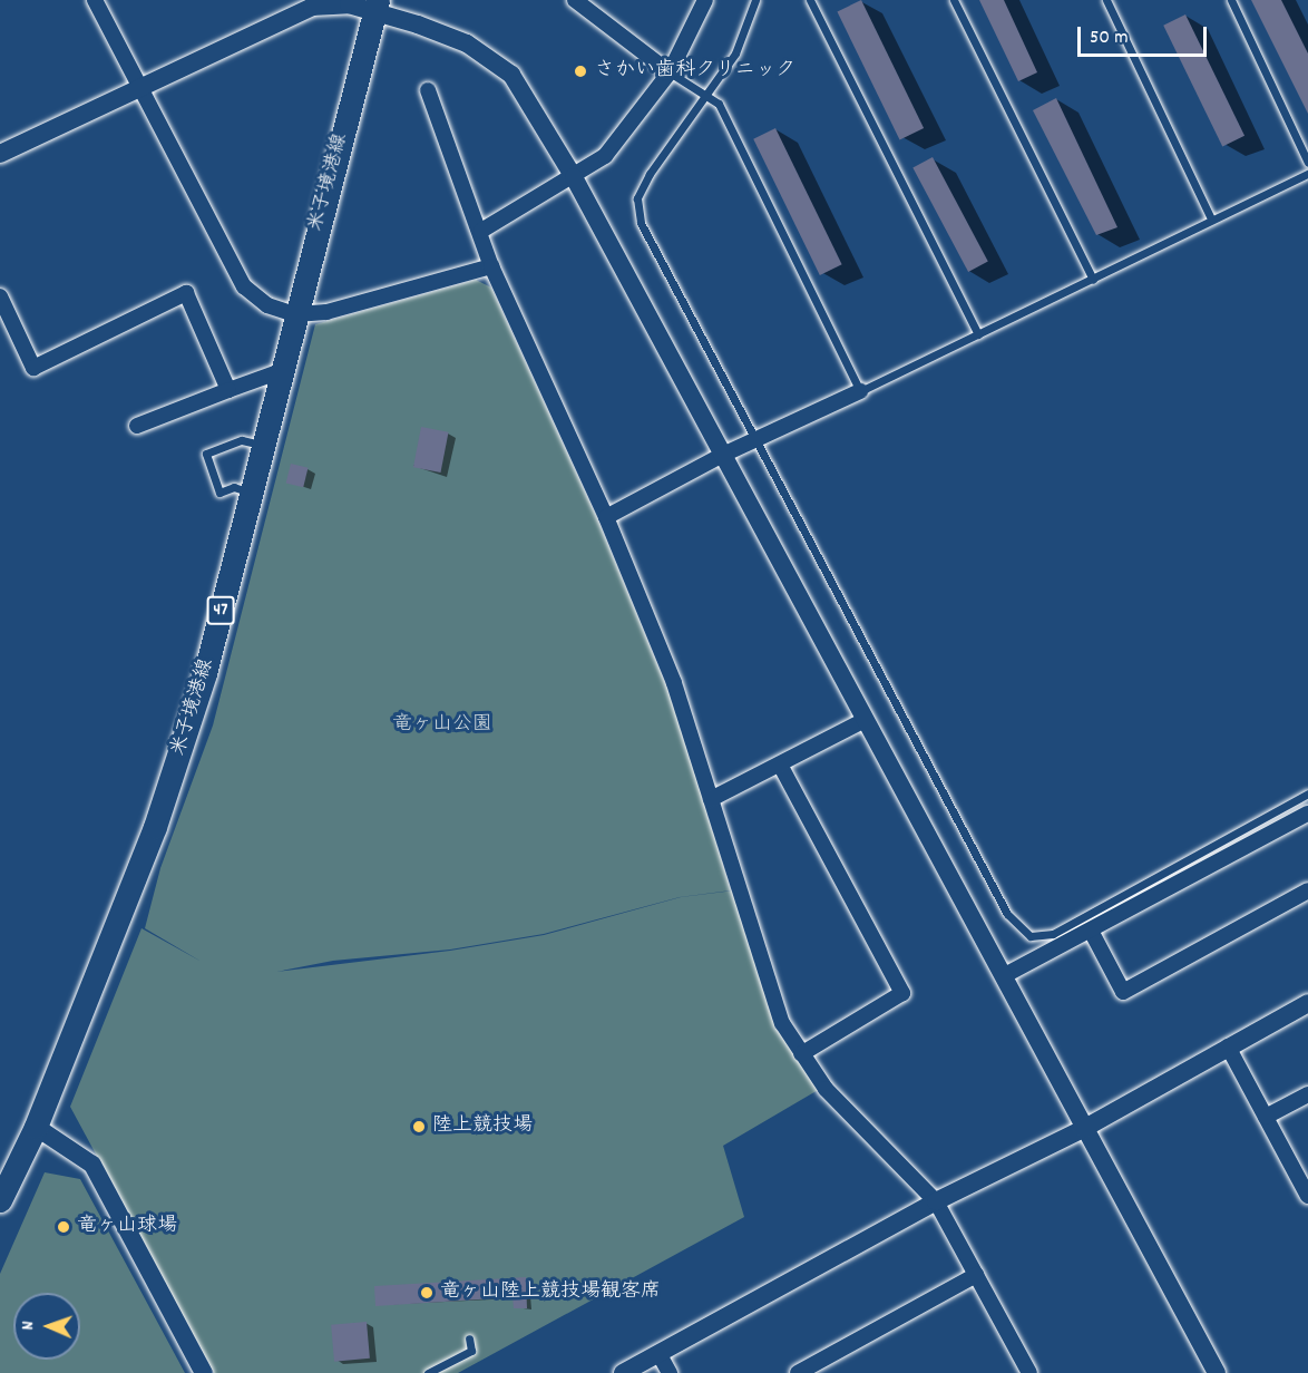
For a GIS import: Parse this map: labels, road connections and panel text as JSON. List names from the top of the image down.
{
  "streets": {
    "main road": ["米子境港線", "47"]
  },
  "parks": ["竜ヶ山公園"],
  "places": [
    "さかい歯科クリニック",
    "陸上競技場",
    "竜ヶ山球場",
    "竜ヶ山陸上競技場観客席"
  ],
  "scale_bar": "50 m",
  "north": "left"
}
